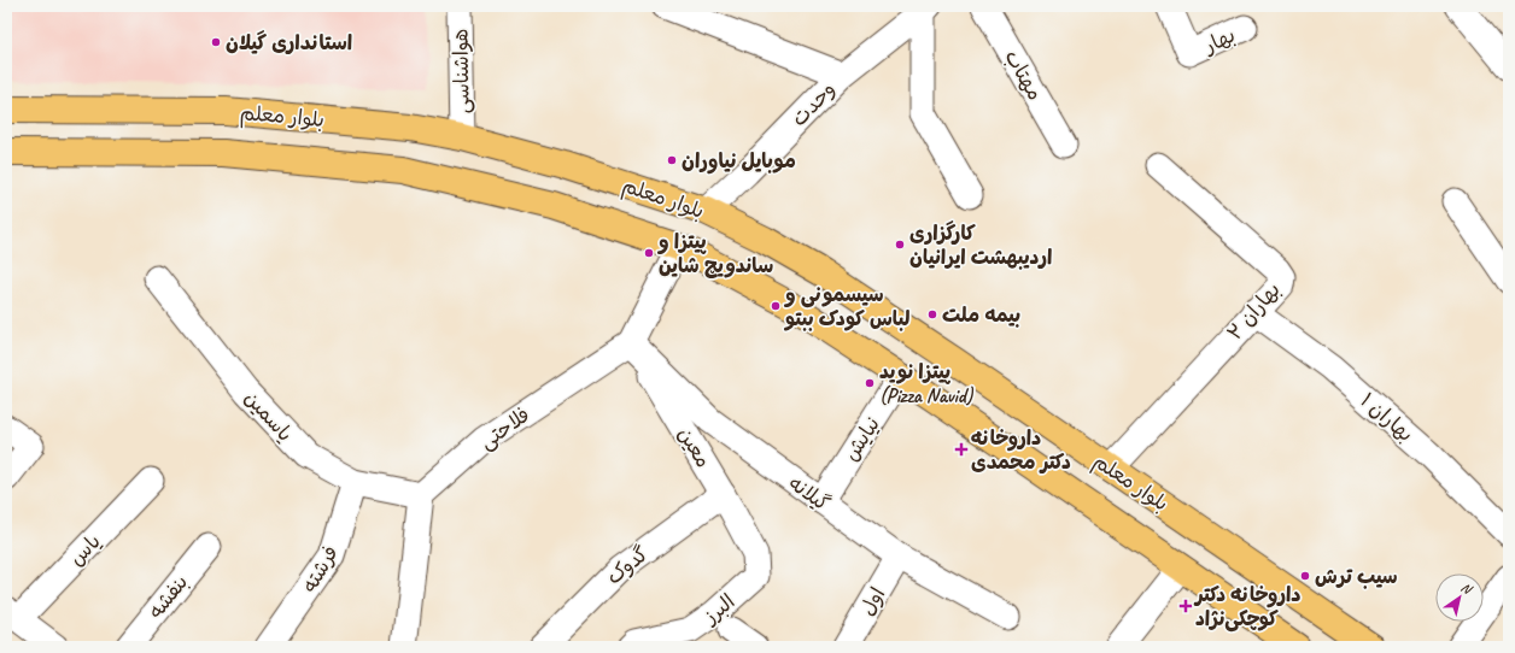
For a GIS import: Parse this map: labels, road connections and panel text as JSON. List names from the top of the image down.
{
  "streets": {
    "main road": ["بلوار معلم"],
    "street": [
      "بهار",
      "هواشناسی",
      "مهتاب",
      "وحدت",
      "بهاران ۲",
      "یاسمین",
      "بهاران ۱",
      "فلاحتی",
      "نیایش",
      "معین",
      "گیلانه",
      "یاس",
      "گدوک",
      "فرشته",
      "بنفشه",
      "اول",
      "البرز"
    ]
  },
  "crossings": [
    ["هواشناسی", "بلوار معلم"],
    ["وحدت", "بلوار معلم"],
    ["بلوار معلم", "بهاران ۲"],
    ["بلوار معلم", "فلاحتی"],
    ["بلوار معلم", "نیایش"],
    ["بهاران ۲", "بهاران ۱"],
    ["یاسمین", "فلاحتی"],
    ["یاسمین", "فرشته"],
    ["فلاحتی", "معین"],
    ["فلاحتی", "گیلانه"],
    ["نیایش", "گیلانه"],
    ["معین", "گیلانه"],
    ["معین", "گدوک"],
    ["معین", "البرز"],
    ["گیلانه", "اول"]
  ],
  "places": {
    "other": [
      "استانداری گیلان",
      "موبایل نیاوران",
      "کارگزاری اردیبهشت ایرانیان",
      "پیتزا و ساندویچ شاین",
      "سیسمونی و لباس کودک ببتو",
      "بیمه ملت",
      "پیتزا نوید (Pizza Navid)",
      "سیب ترش"
    ],
    "health": ["داروخانه دکتر محمدی", "داروخانه دکتر کوچکی‌نژاد"]
  },
  "north": "top right"
}
